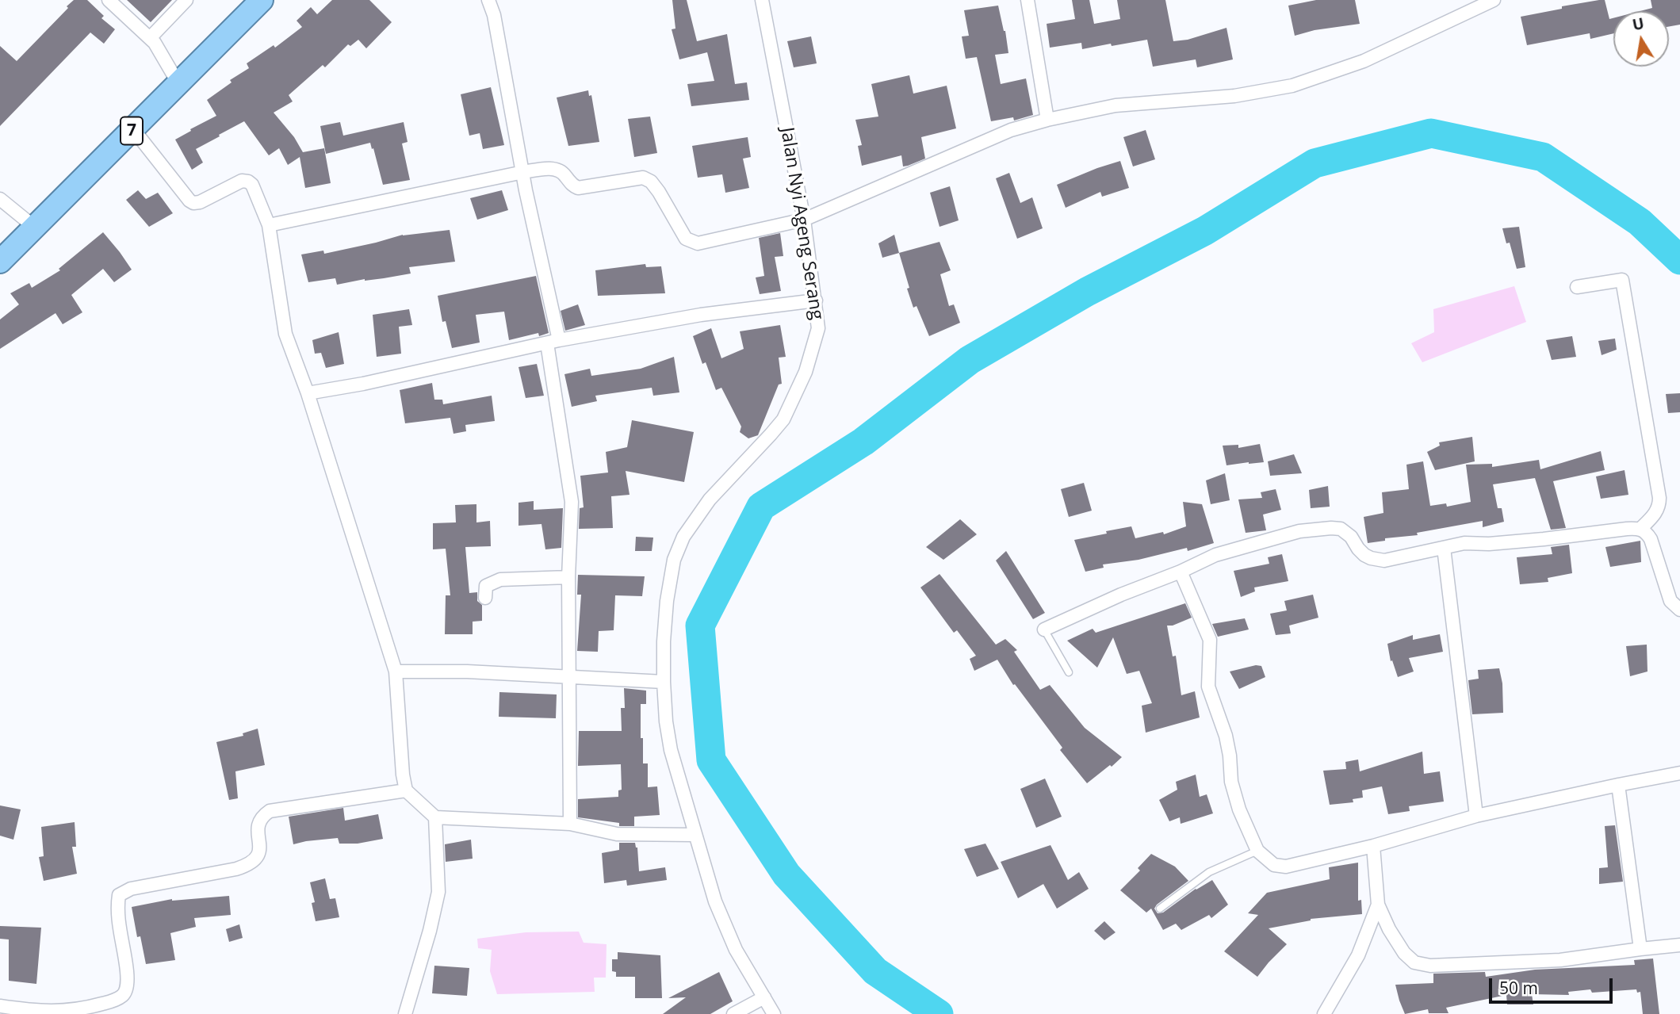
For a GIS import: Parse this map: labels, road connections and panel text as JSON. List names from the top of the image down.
{
  "streets": {
    "highway": ["7"],
    "street": ["Jalan Nyi Ageng Serang"]
  },
  "scale_bar": "50 m",
  "north": "top"
}
